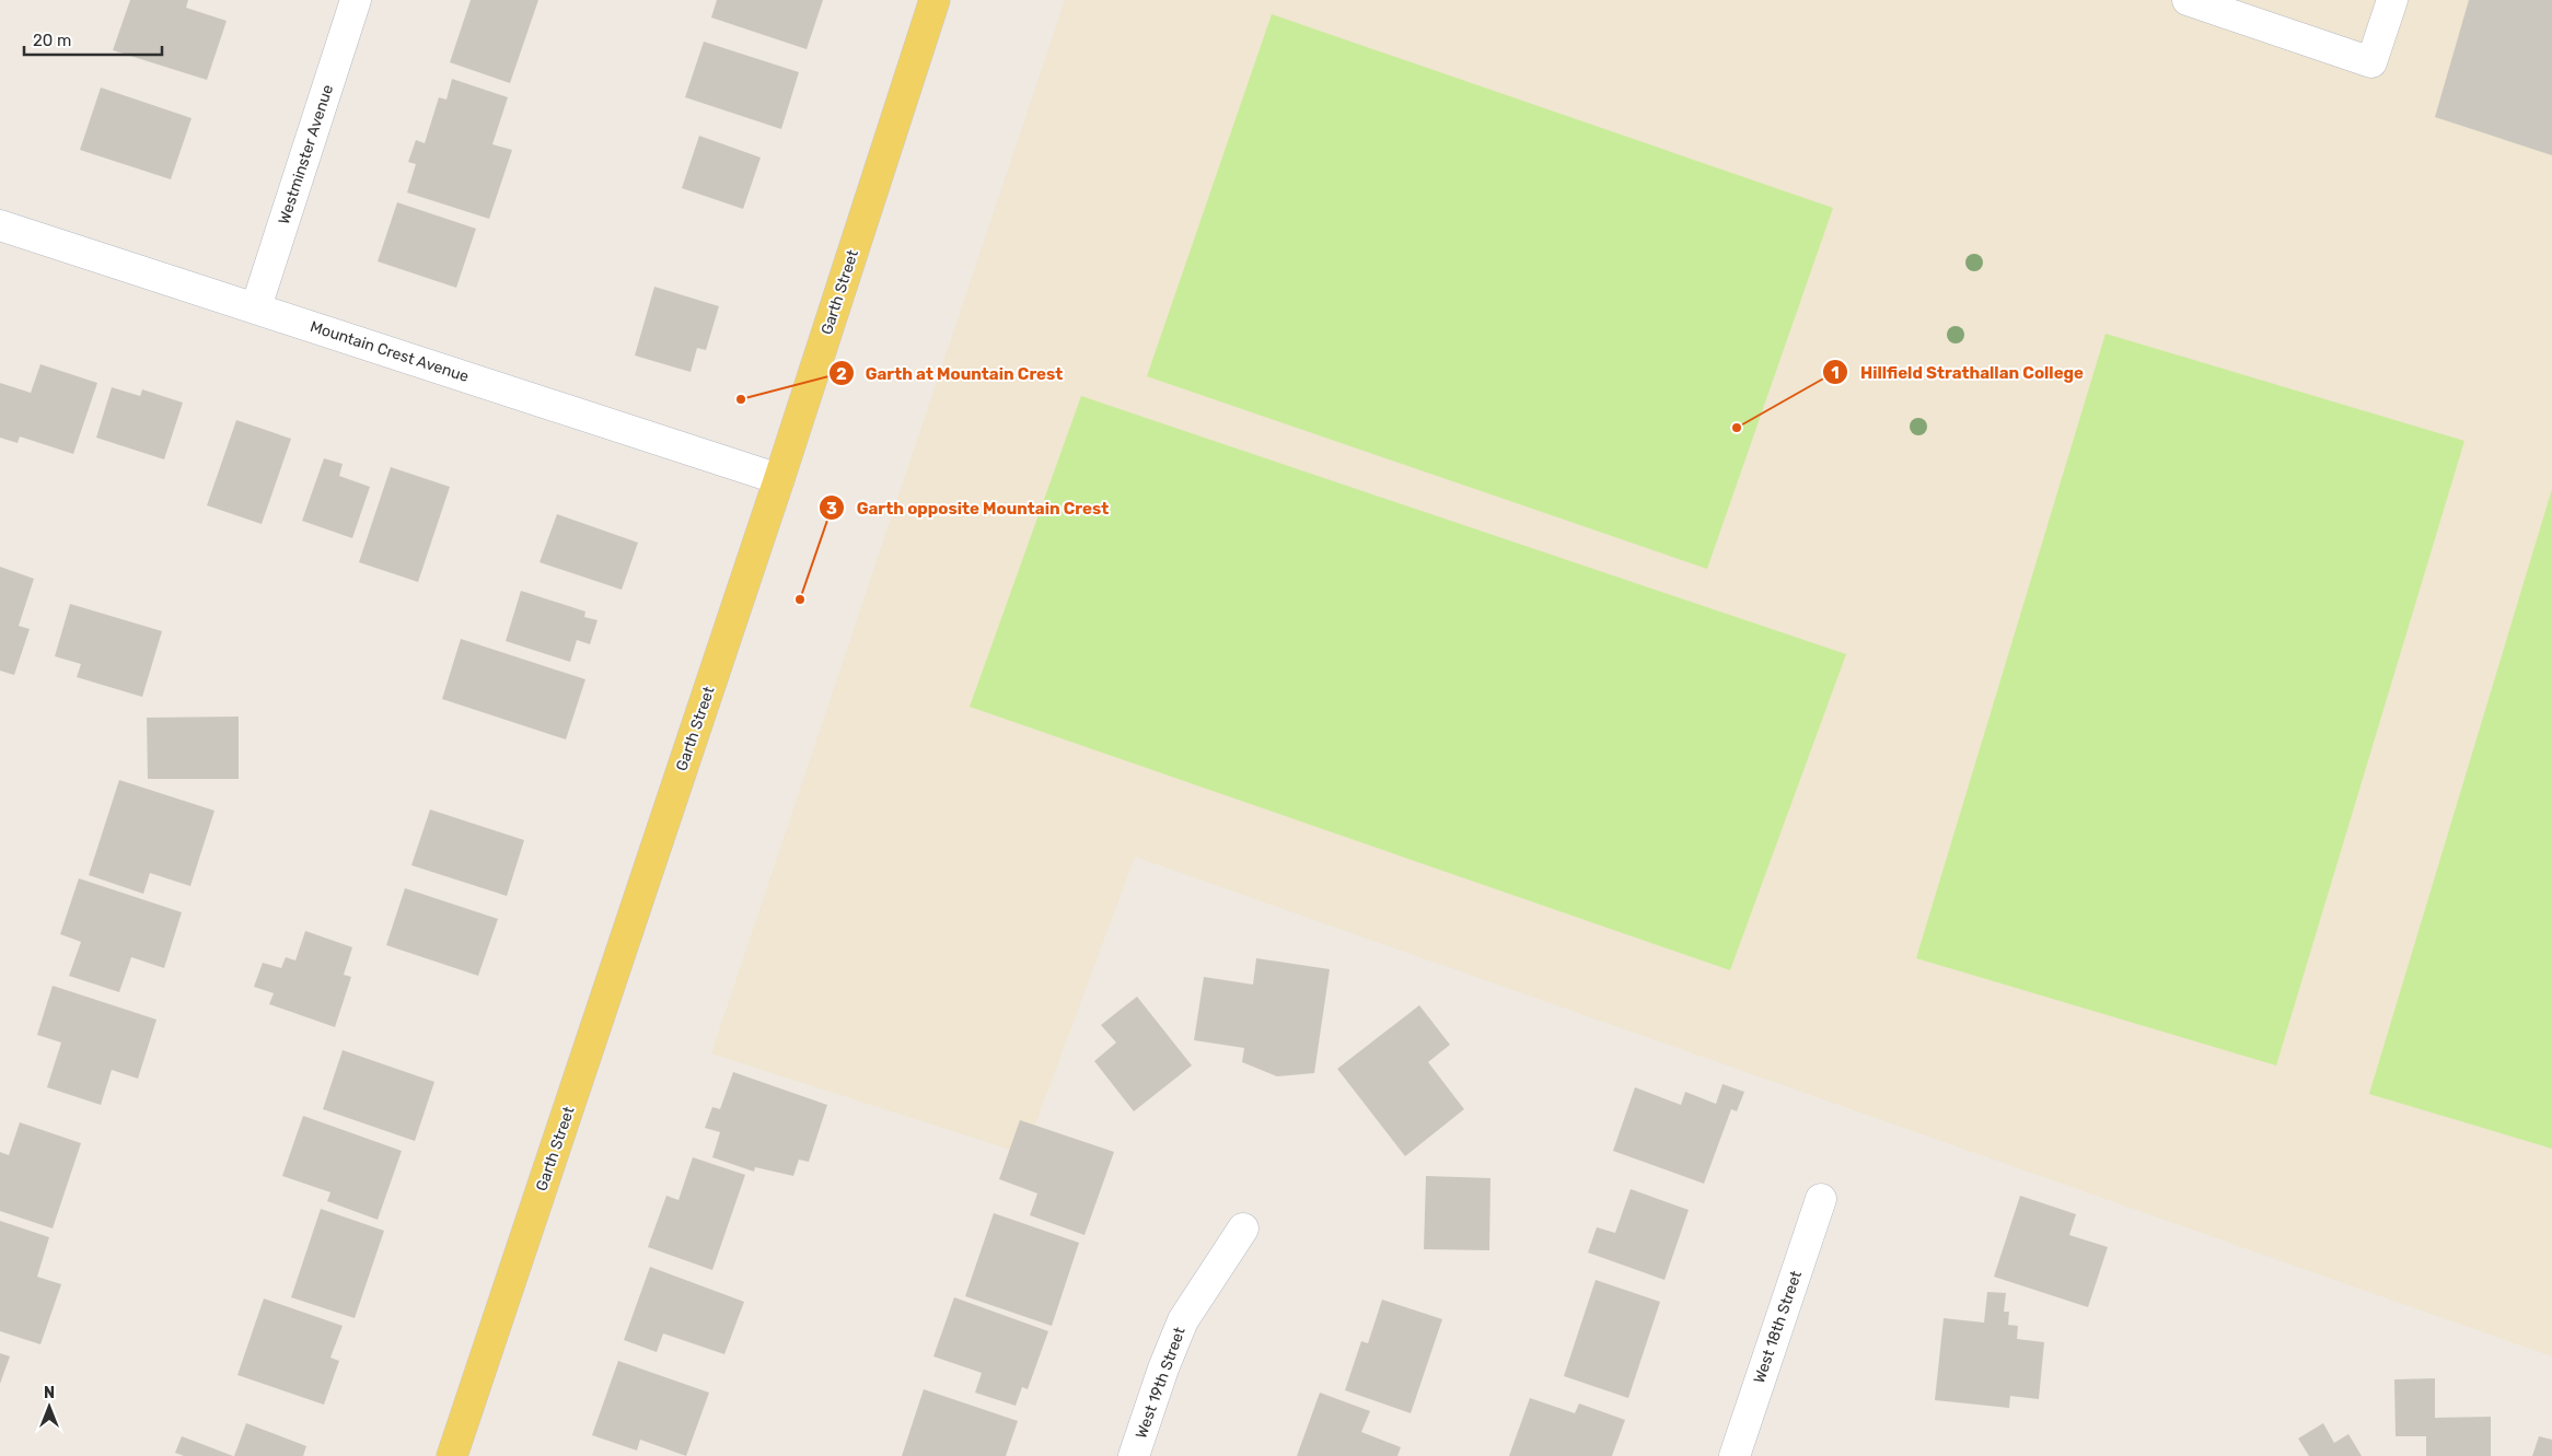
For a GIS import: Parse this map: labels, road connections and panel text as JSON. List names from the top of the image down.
{
  "streets": {
    "main road": ["Garth Street"],
    "street": [
      "Westminster Avenue",
      "Mountain Crest Avenue",
      "West 18th Street",
      "West 19th Street"
    ]
  },
  "crossings": [
    ["Westminster Avenue", "Mountain Crest Avenue"],
    ["Garth Street", "Mountain Crest Avenue"]
  ],
  "places": ["Garth at Mountain Crest", "Hillfield Strathallan College", "Garth opposite Mountain Crest"],
  "scale_bar": "20 m",
  "north": "top"
}
